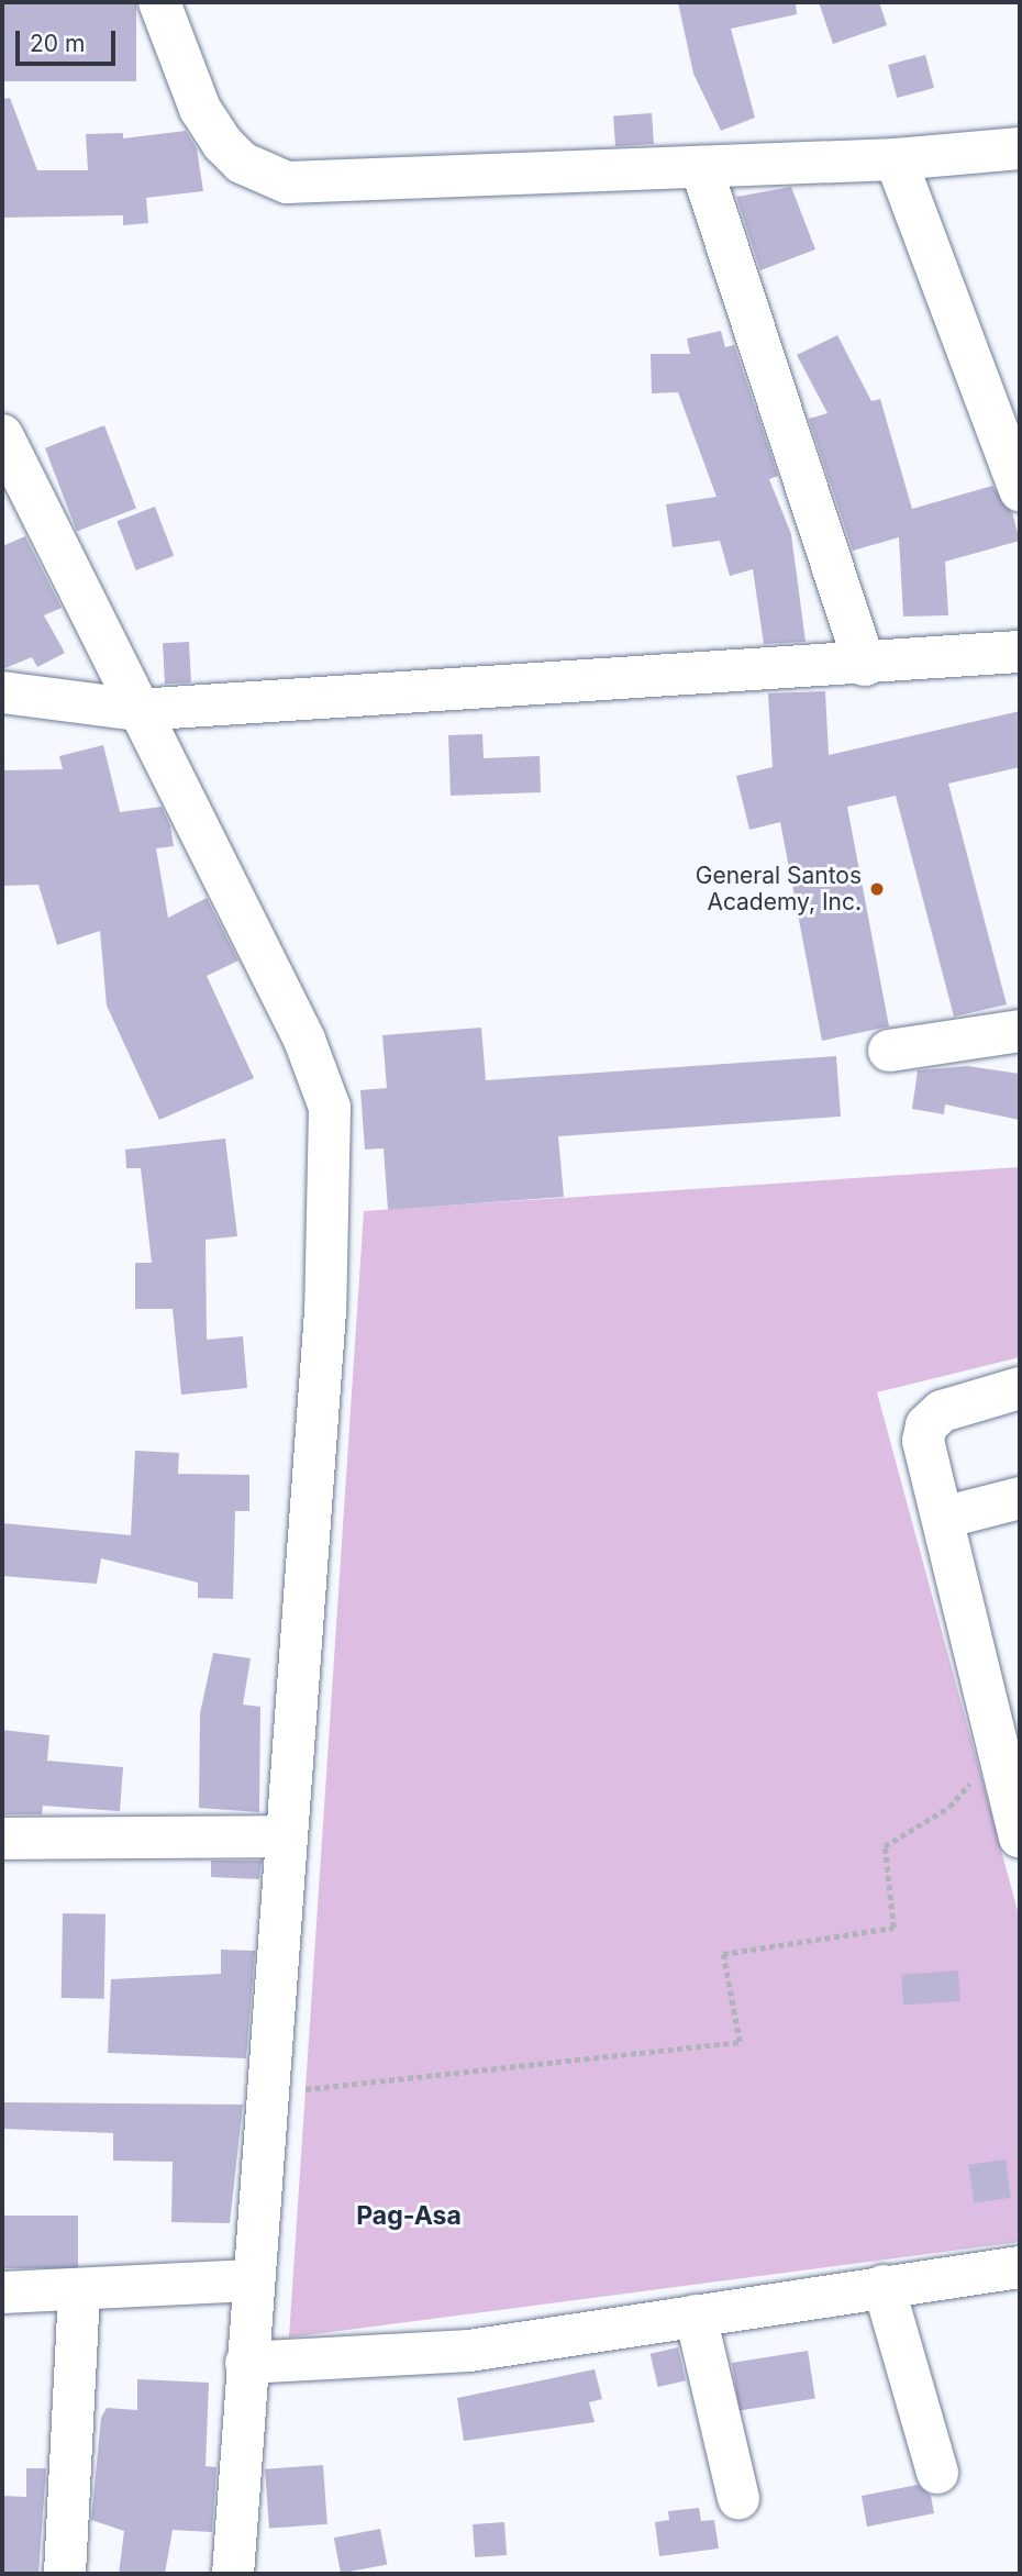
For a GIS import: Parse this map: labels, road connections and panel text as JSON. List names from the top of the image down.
{
  "districts": ["Pag-Asa"],
  "places": ["General Santos Academy, Inc."],
  "scale_bar": "20 m"
}
